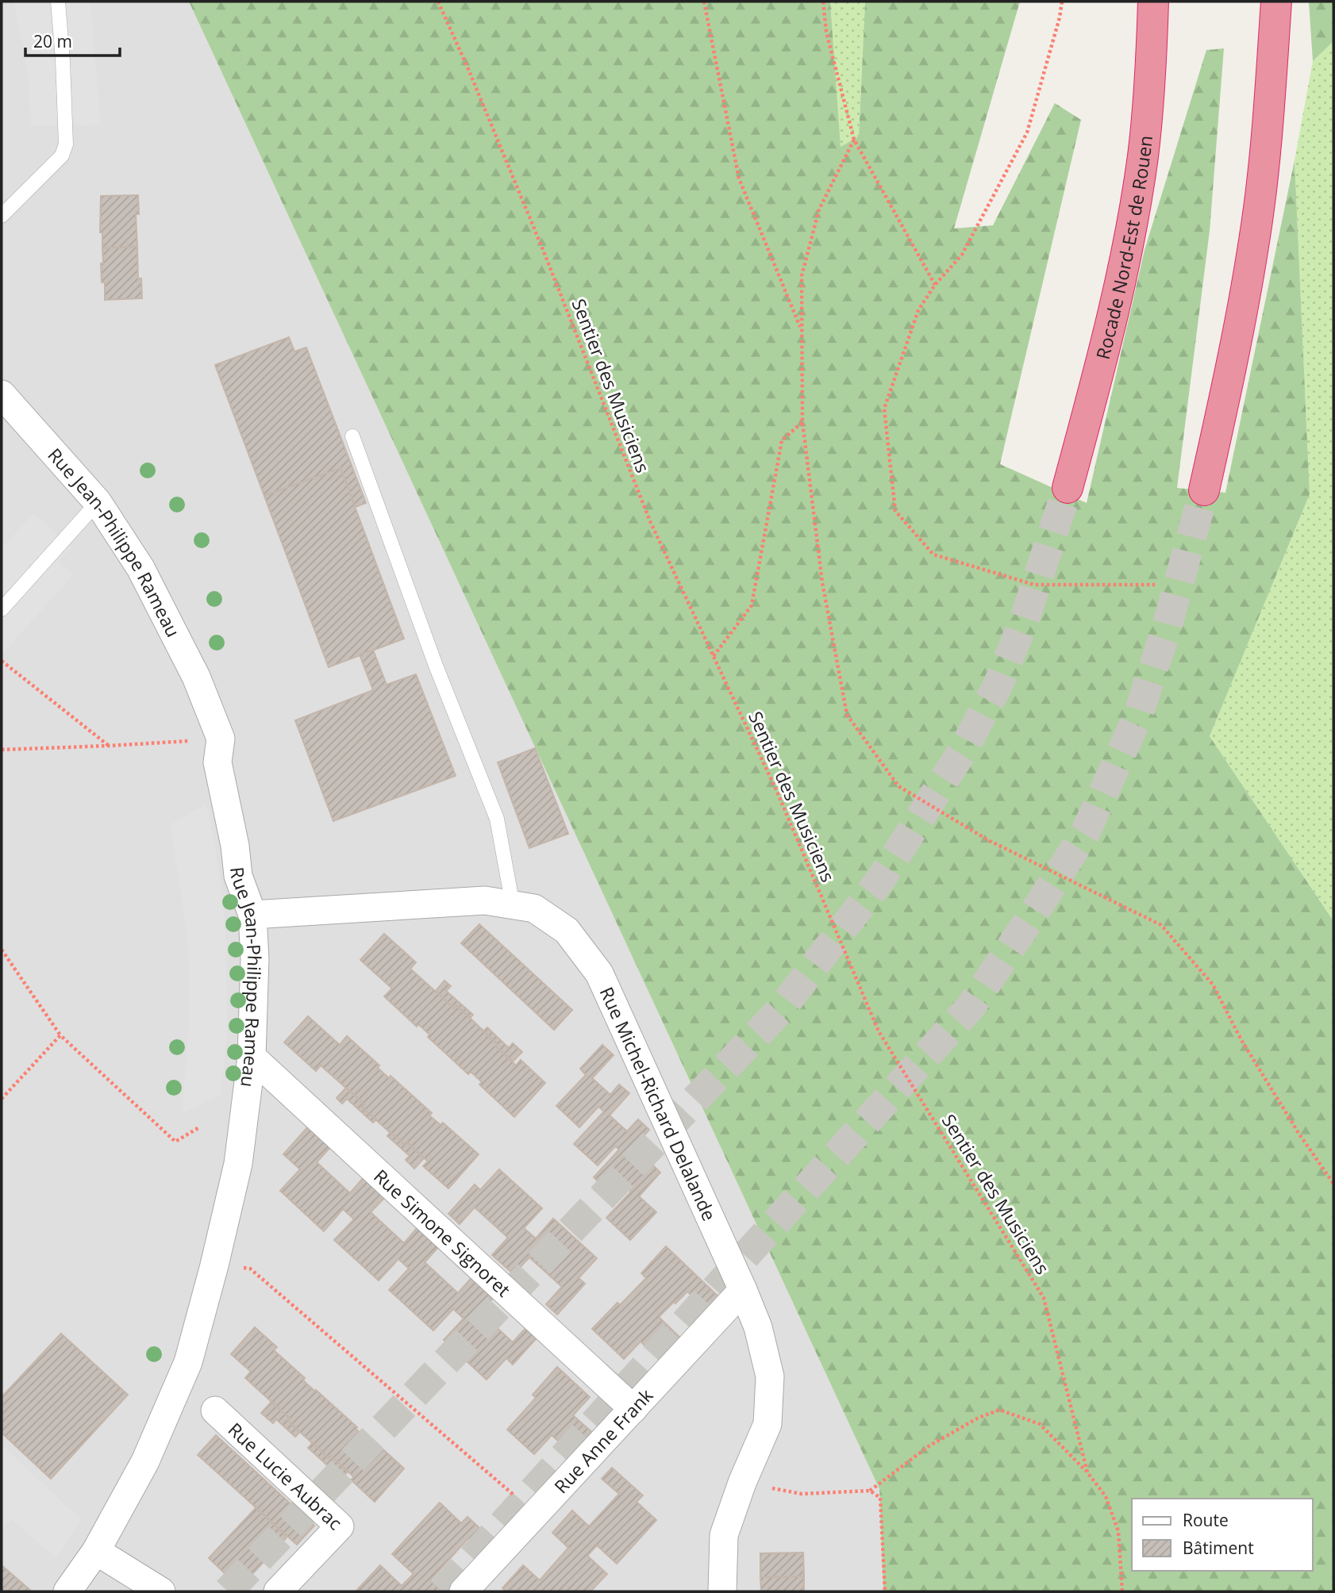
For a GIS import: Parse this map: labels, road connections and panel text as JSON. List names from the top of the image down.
{
  "streets": {
    "highway": ["Rocade Nord-Est de Rouen"],
    "street": [
      "Rue Jean-Philippe Rameau",
      "Rue Michel-Richard Delalande",
      "Rue Simone Signoret",
      "Rue Anne Frank",
      "Rue Lucie Aubrac"
    ],
    "path": ["Sentier des Musiciens"]
  },
  "crossings": [
    ["Rue Jean-Philippe Rameau", "Rue Michel-Richard Delalande"],
    ["Rue Jean-Philippe Rameau", "Rue Simone Signoret"],
    ["Rue Michel-Richard Delalande", "Rue Anne Frank"],
    ["Rue Simone Signoret", "Rue Anne Frank"]
  ],
  "legend": ["Route", "Bâtiment"],
  "scale_bar": "20 m"
}
